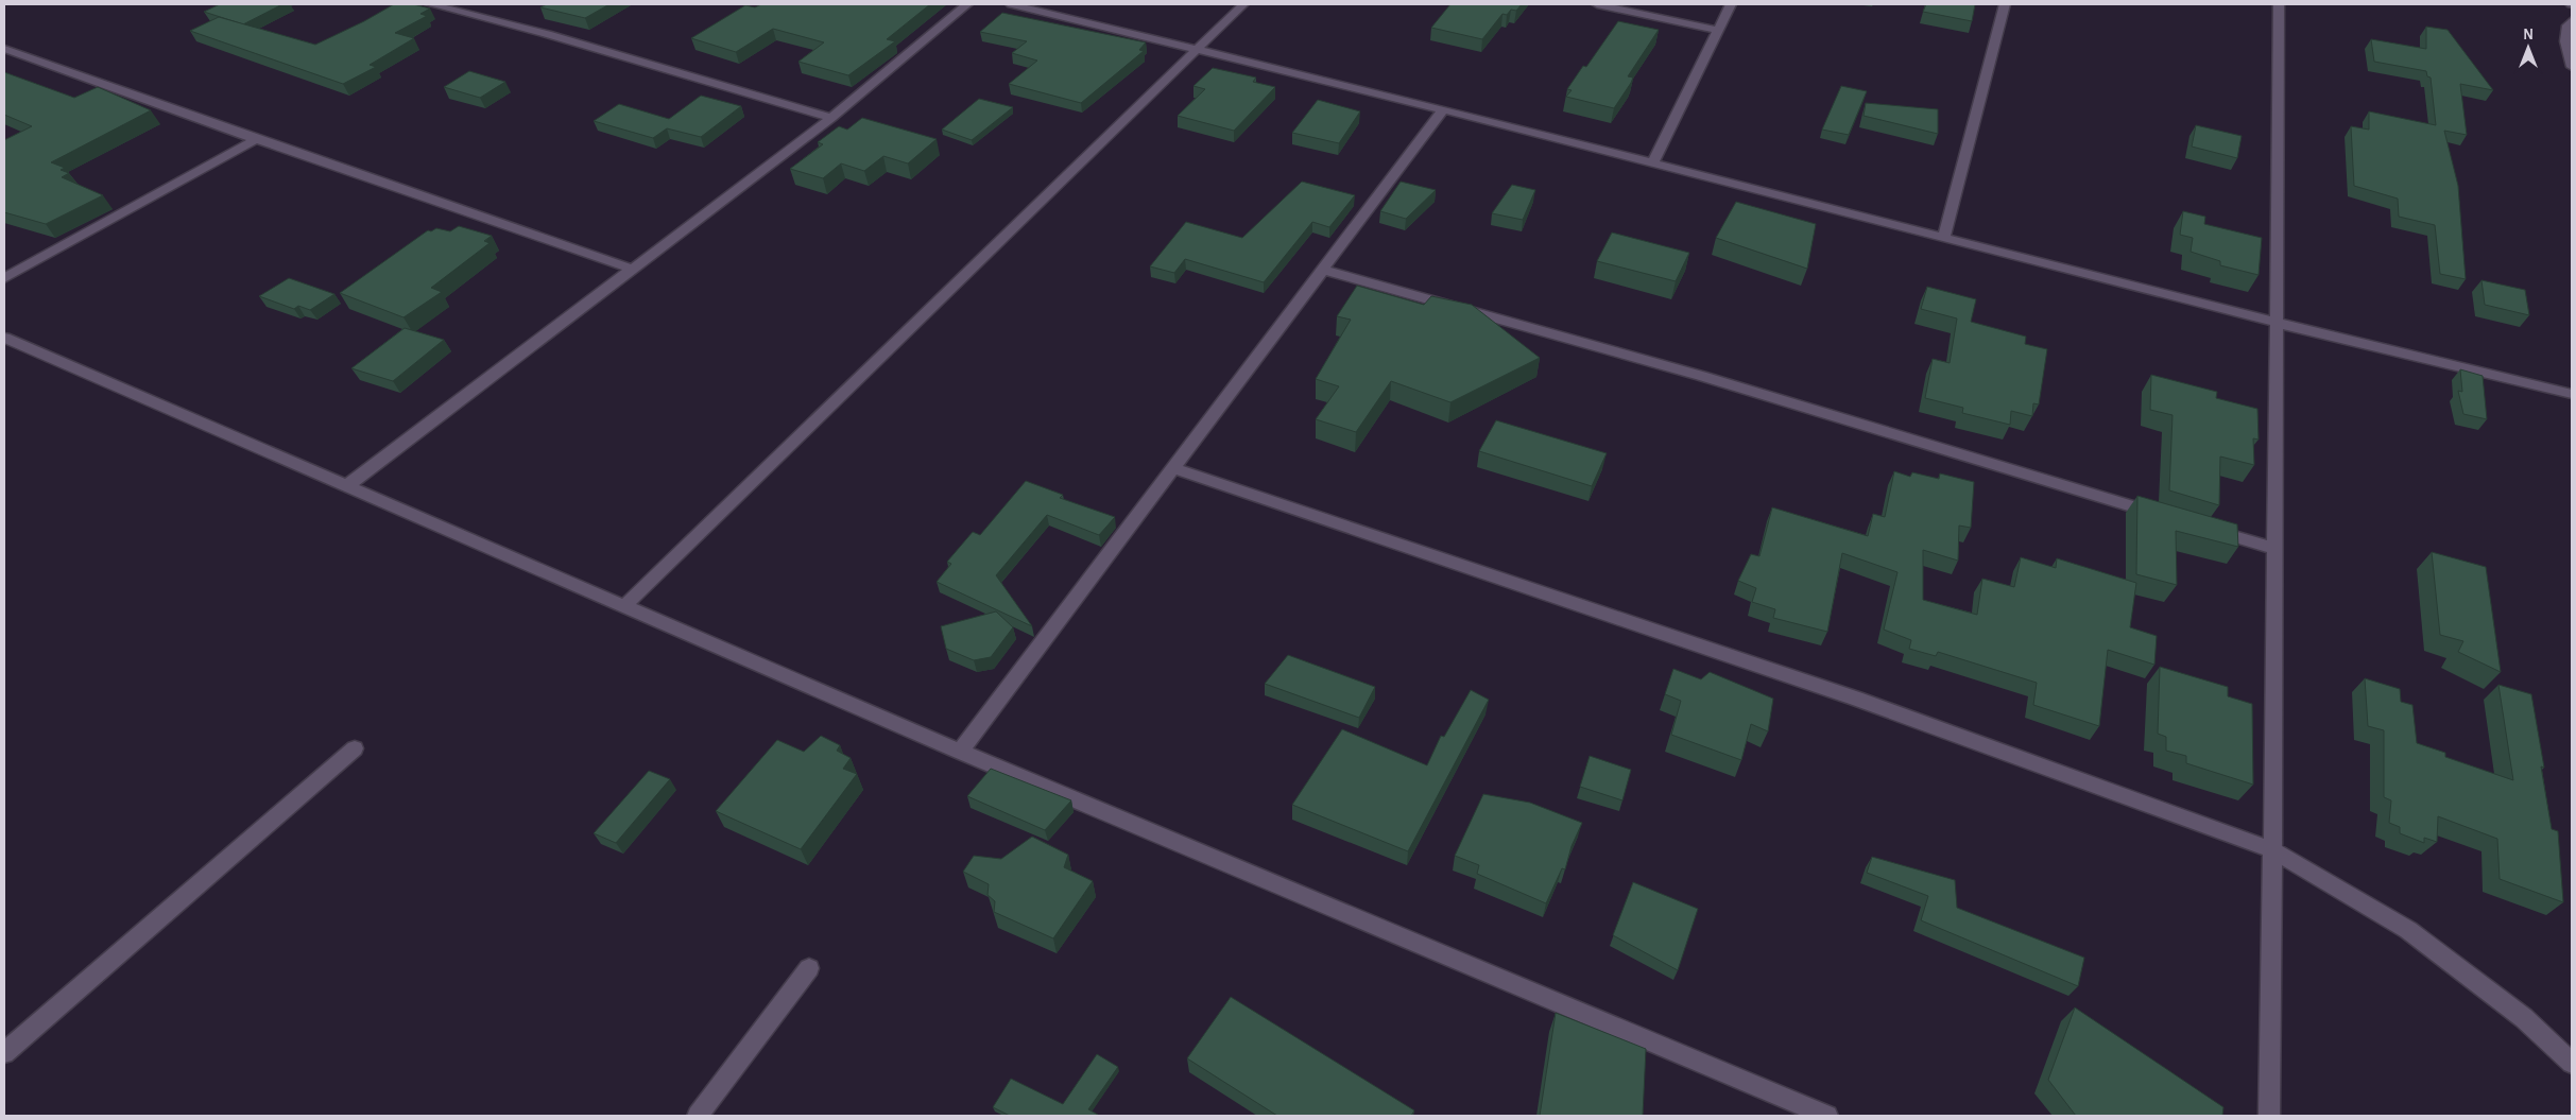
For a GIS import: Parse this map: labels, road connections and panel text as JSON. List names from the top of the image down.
{
  "north": "top"
}
